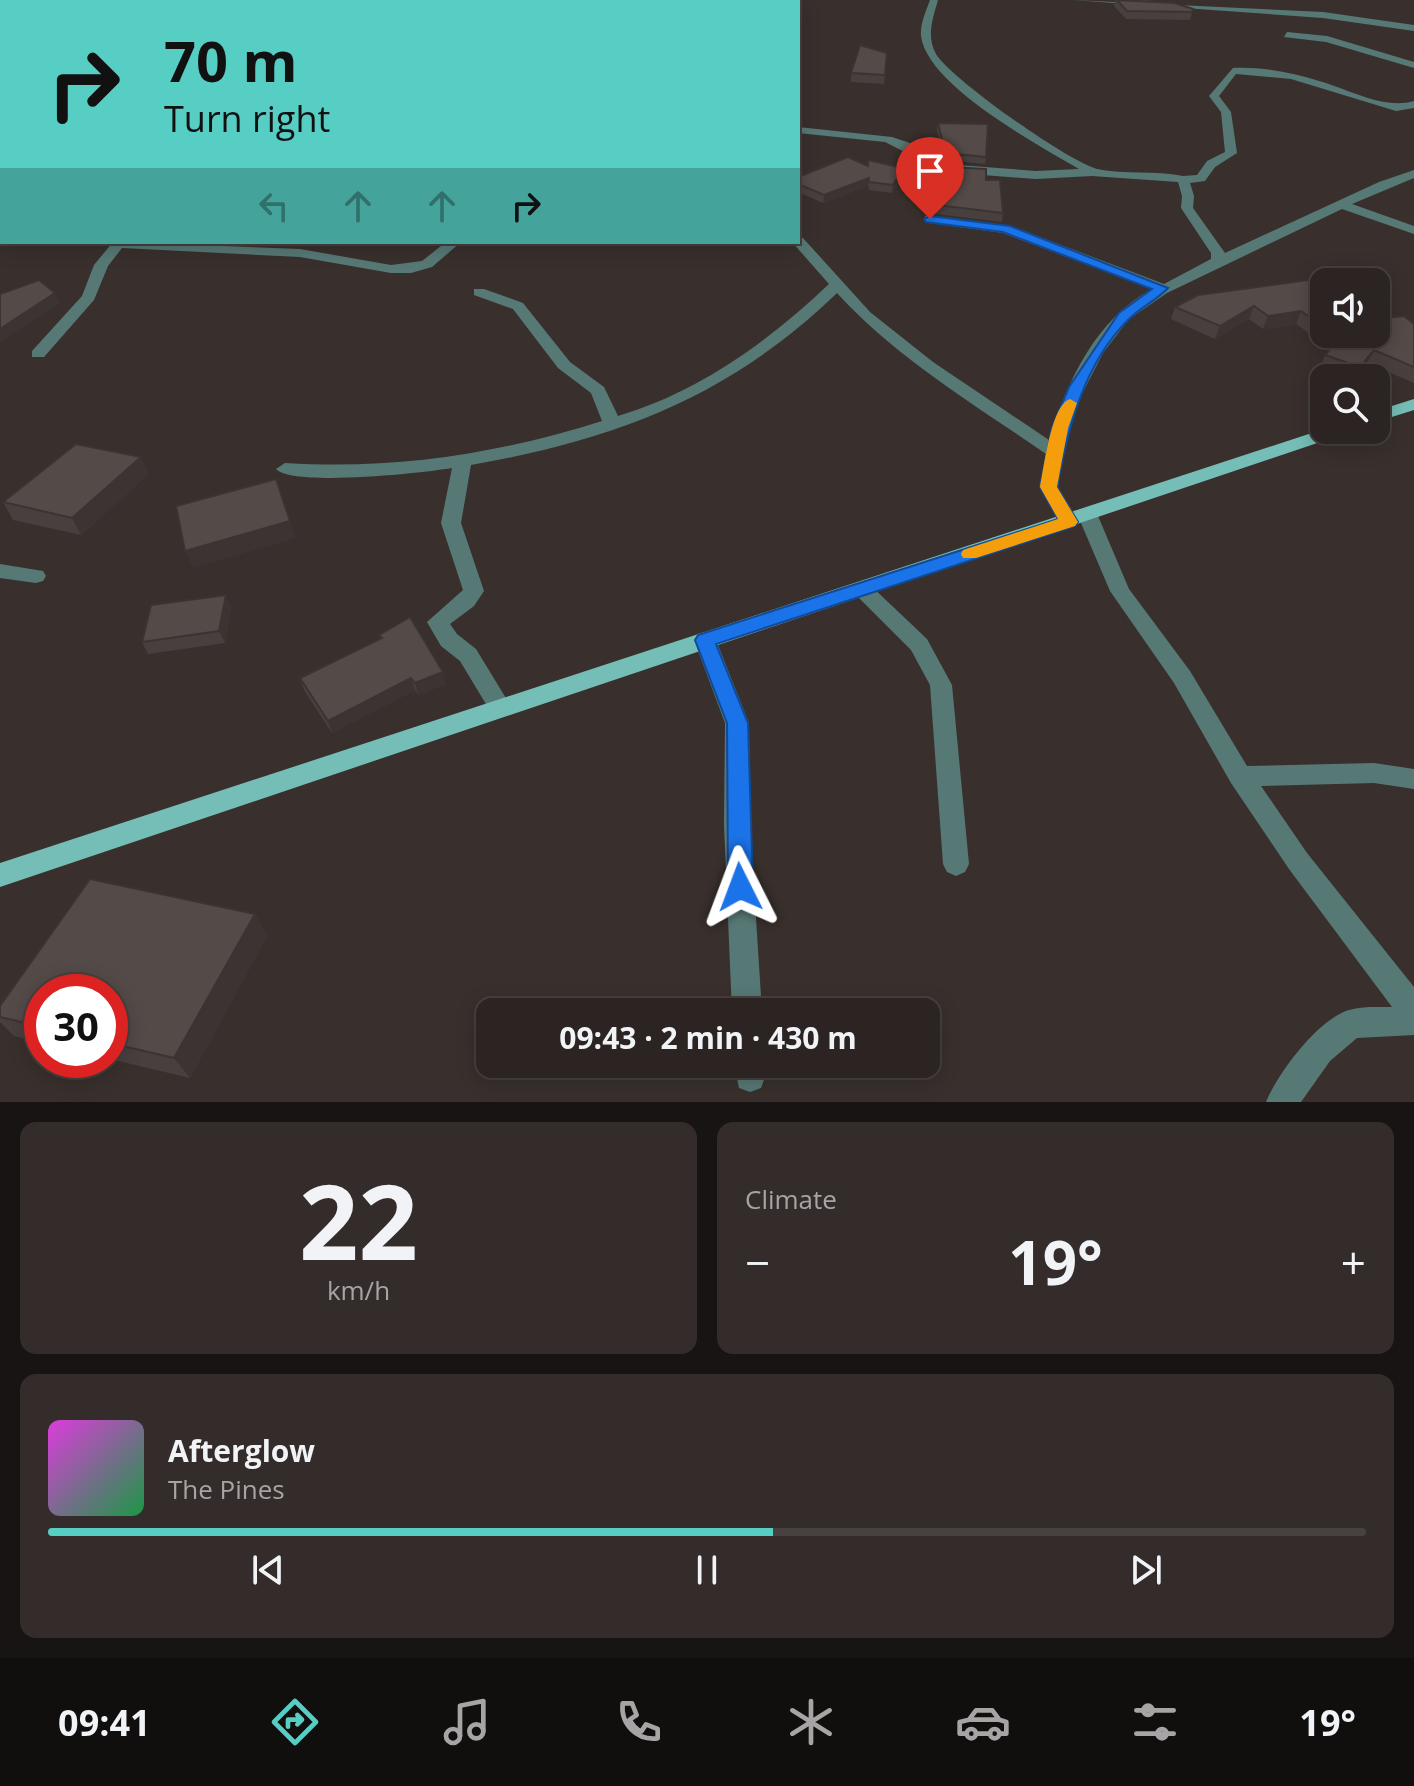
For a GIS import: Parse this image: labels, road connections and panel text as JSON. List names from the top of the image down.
{
  "page": {
    "turn": ["70 m", "Turn right"],
    "limit": "30",
    "trip": "09:43 · 2 min · 430 m",
    "tile": [
      ["22", "km/h"],
      "Climate"
    ],
    "heat": ["−", "19°", "+"],
    "song": ["Afterglow", "The Pines"],
    "tabs": ["09:41", "19°"]
  }
}
